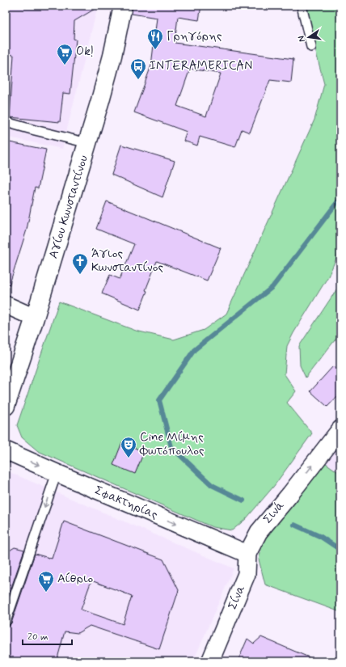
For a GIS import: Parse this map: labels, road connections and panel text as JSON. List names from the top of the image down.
{
  "streets": {
    "street": [
      "Αγίου Κωνσταντίνου",
      "Σφακτηρίας",
      "Σινά",
      "Σίνα"
    ]
  },
  "crossings": [
    ["Σφακτηρίας", "Σίνα"],
    ["Σινά", "Σίνα"]
  ],
  "one_way": ["Σφακτηρίας", "Σινά"],
  "places": {
    "restaurant": ["Γρηγόρης"],
    "supermarket": ["Ok!", "Αίθριο"],
    "bus stop": ["INTERAMERICAN"],
    "church": ["Άγιος Κωνσταντίνος"],
    "theatre": ["Cine Μίμης Φωτόπουλος"]
  },
  "scale_bar": "20 m",
  "north": "left"
}
